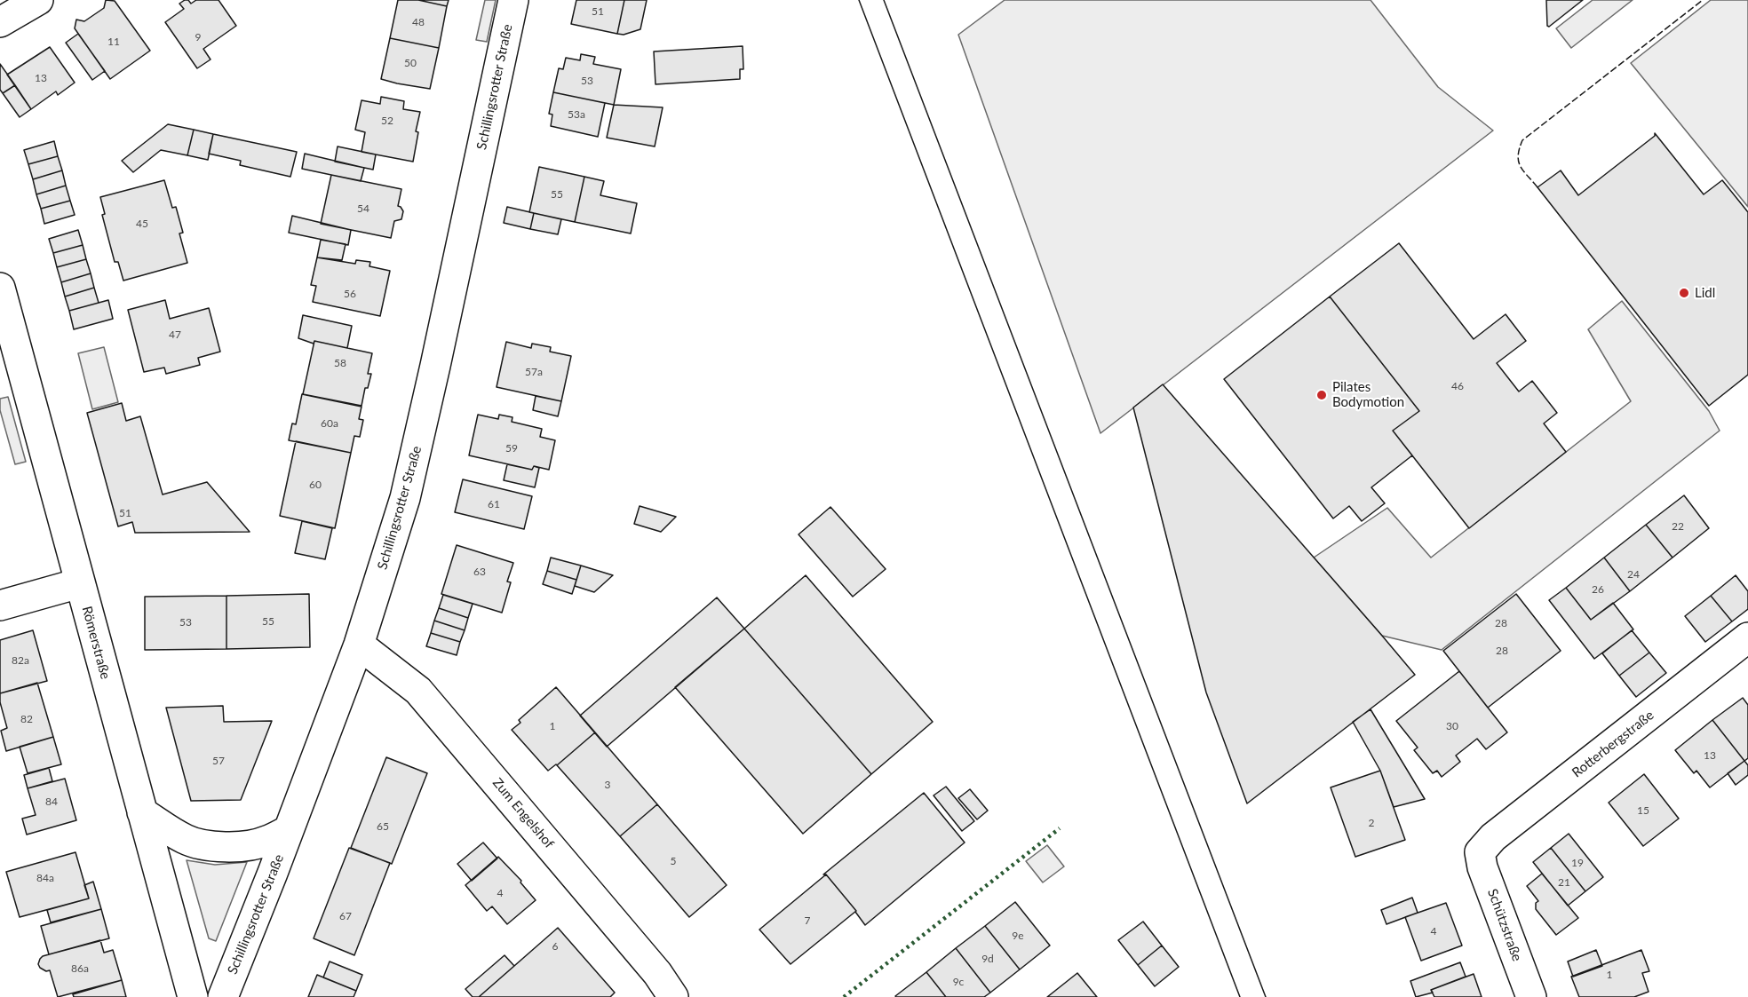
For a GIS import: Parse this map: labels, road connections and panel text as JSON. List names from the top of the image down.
{
  "streets": {
    "street": [
      "Schillingsrotter Straße",
      "Römerstraße",
      "Rotterbergstraße",
      "Zum Engelshof",
      "Schützstraße"
    ]
  },
  "crossings": [
    ["Schillingsrotter Straße", "Zum Engelshof"],
    ["Rotterbergstraße", "Schützstraße"]
  ],
  "places": ["Lidl", "Pilates Bodymotion"],
  "house_numbers": [
    "51",
    "48",
    "9",
    "11",
    "50",
    "13",
    "53",
    "53a",
    "52",
    "55",
    "54",
    "45",
    "56",
    "47",
    "58",
    "57a",
    "46",
    "60a",
    "59",
    "60",
    "61",
    "51",
    "22",
    "63",
    "24",
    "26",
    "55",
    "53",
    "28",
    "28",
    "82a",
    "82",
    "1",
    "30",
    "13",
    "57",
    "3",
    "84",
    "15",
    "2",
    "65",
    "5",
    "19",
    "84a",
    "21",
    "4",
    "67",
    "7",
    "4",
    "9e",
    "6",
    "9d",
    "86a",
    "1",
    "9c"
  ]
}
